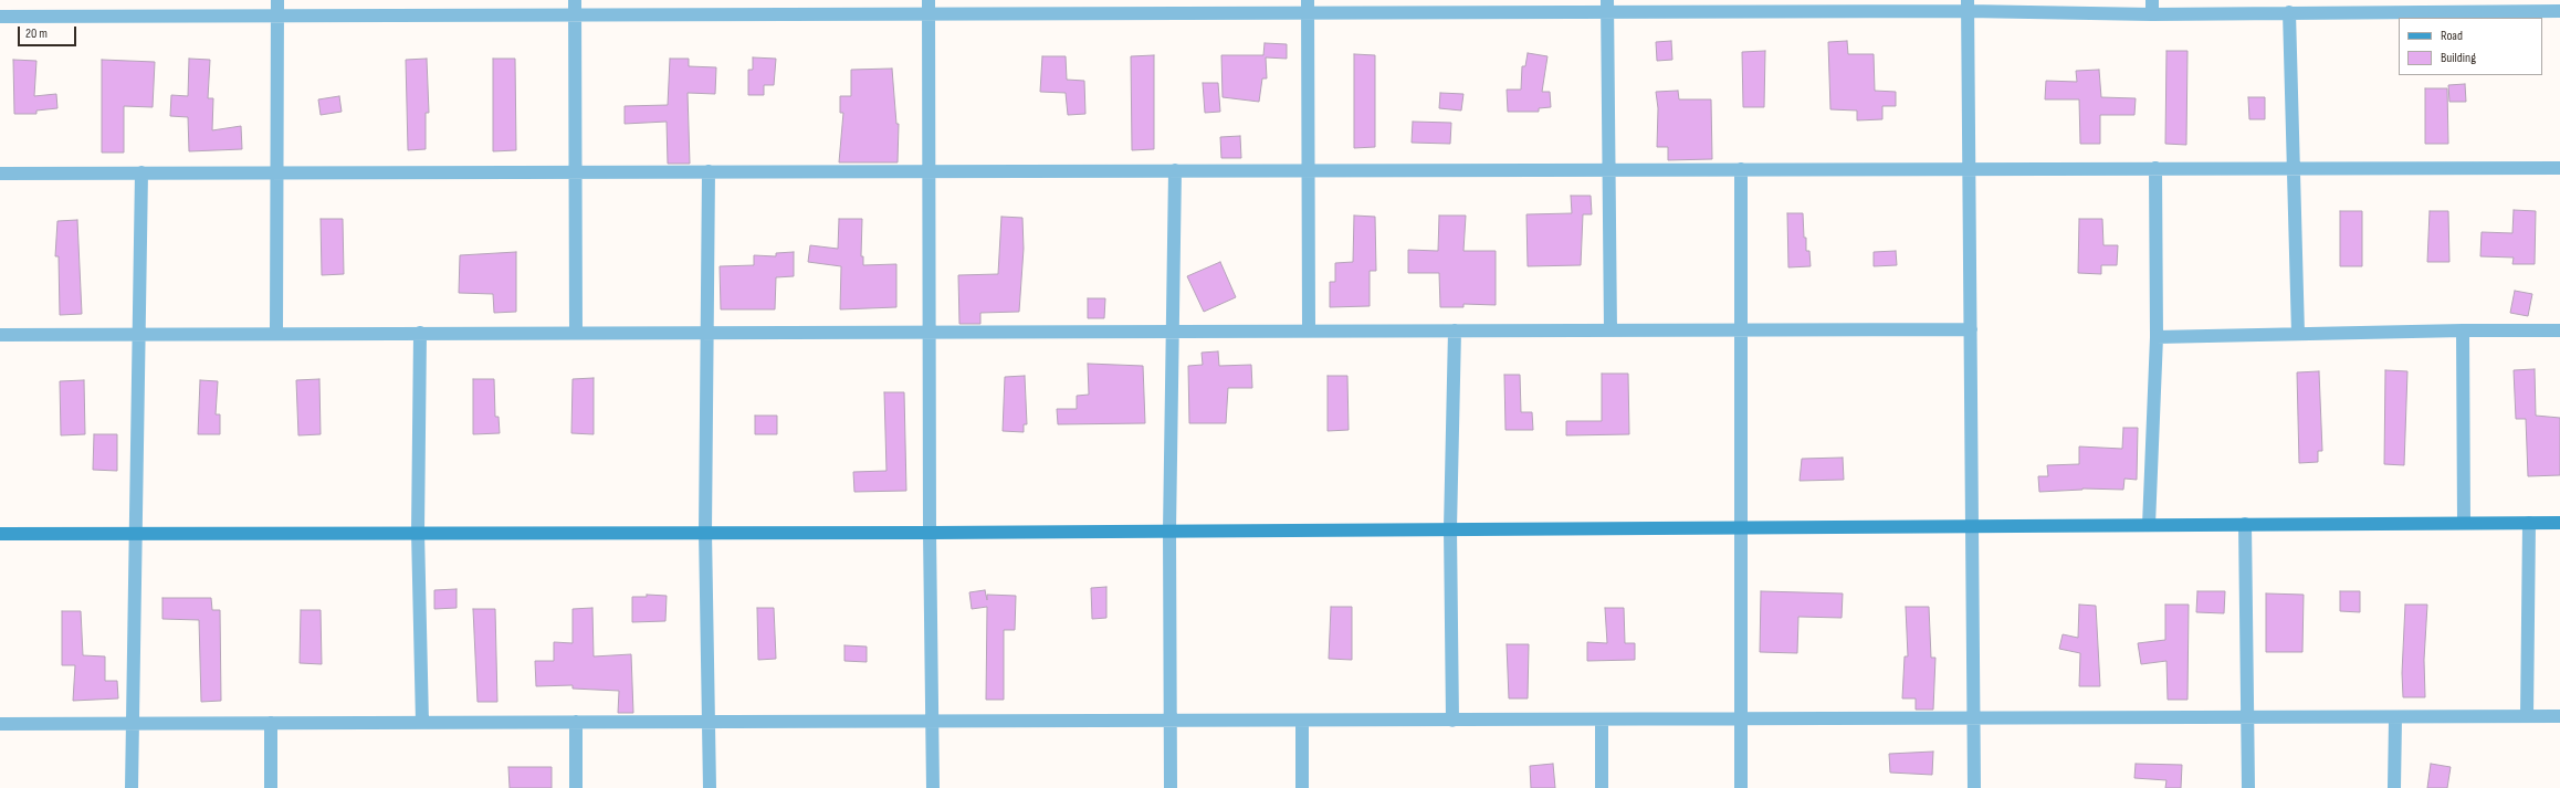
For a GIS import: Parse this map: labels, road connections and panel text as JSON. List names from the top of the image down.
{
  "legend": ["Road", "Building"],
  "scale_bar": "20 m"
}
